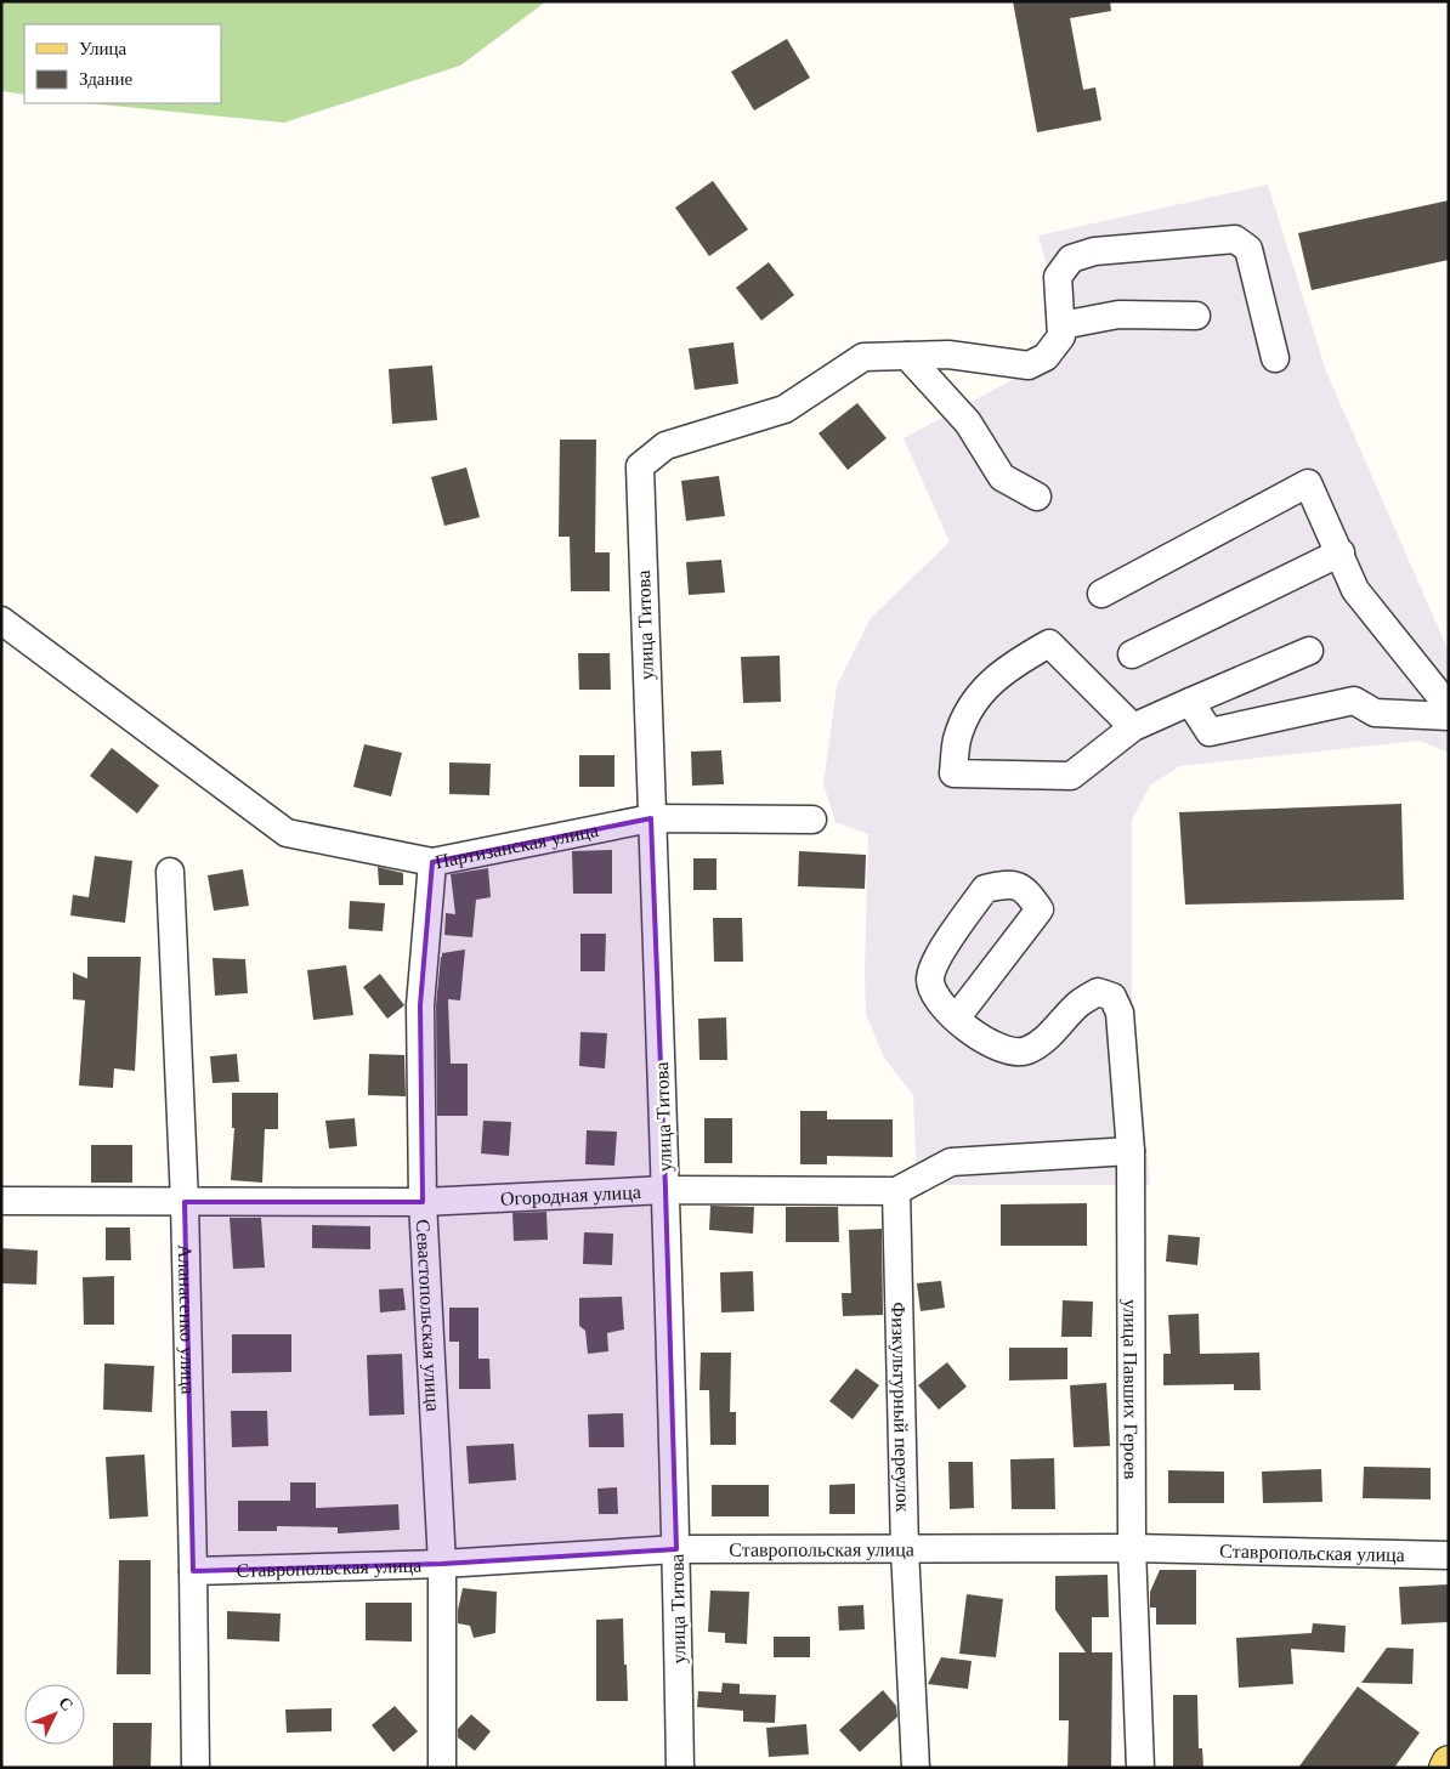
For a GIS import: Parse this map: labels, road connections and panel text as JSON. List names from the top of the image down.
{
  "streets": {
    "street": [
      "улица Титова",
      "Партизанская улица",
      "Огородная улица",
      "Севастопольская улица",
      "Аланасенко улица",
      "улица Павших Героев",
      "Физкультурный переулок",
      "Ставропольская улица"
    ]
  },
  "crossings": [
    ["улица Титова", "Партизанская улица"],
    ["улица Титова", "Огородная улица"],
    ["улица Титова", "Ставропольская улица"],
    ["Партизанская улица", "Севастопольская улица"],
    ["Огородная улица", "Севастопольская улица"],
    ["Огородная улица", "Аланасенко улица"],
    ["Огородная улица", "улица Павших Героев"],
    ["Огородная улица", "Физкультурный переулок"],
    ["Севастопольская улица", "Ставропольская улица"],
    ["Аланасенко улица", "Ставропольская улица"],
    ["улица Павших Героев", "Ставропольская улица"],
    ["Физкультурный переулок", "Ставропольская улица"]
  ],
  "legend": ["Улица", "Здание"],
  "north": "top right"
}
